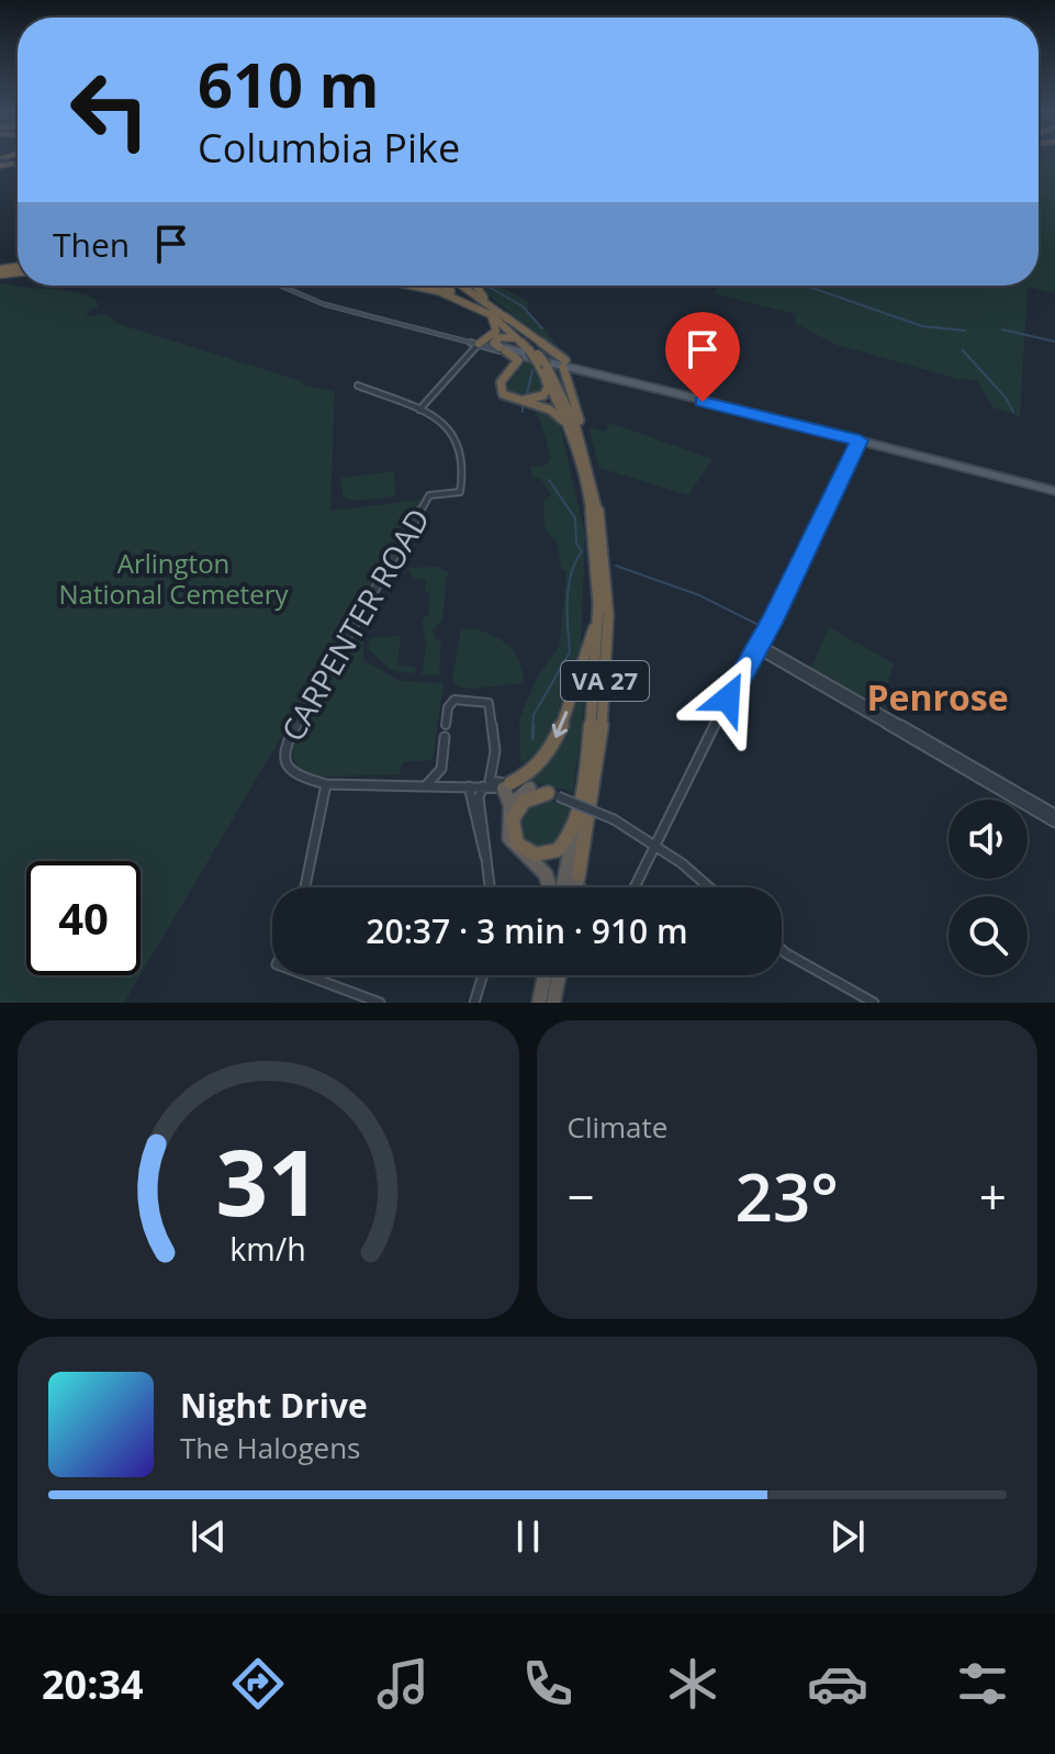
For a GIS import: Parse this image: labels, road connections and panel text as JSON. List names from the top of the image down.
{
  "streets": {
    "highway": ["VA 27"],
    "street": ["CARPENTER ROAD"]
  },
  "districts": ["Penrose"],
  "parks": ["Arlington National Cemetery"],
  "page": {
    "turn": ["610 m", "Columbia Pike"],
    "then": "Then",
    "limit": "40",
    "trip": "20:37 · 3 min · 910 m",
    "tile": "Climate",
    "heat": ["−", "23°", "+"],
    "song": ["Night Drive", "The Halogens"],
    "tabs": "20:34",
    "gauge": ["31", "km/h"]
  }
}
